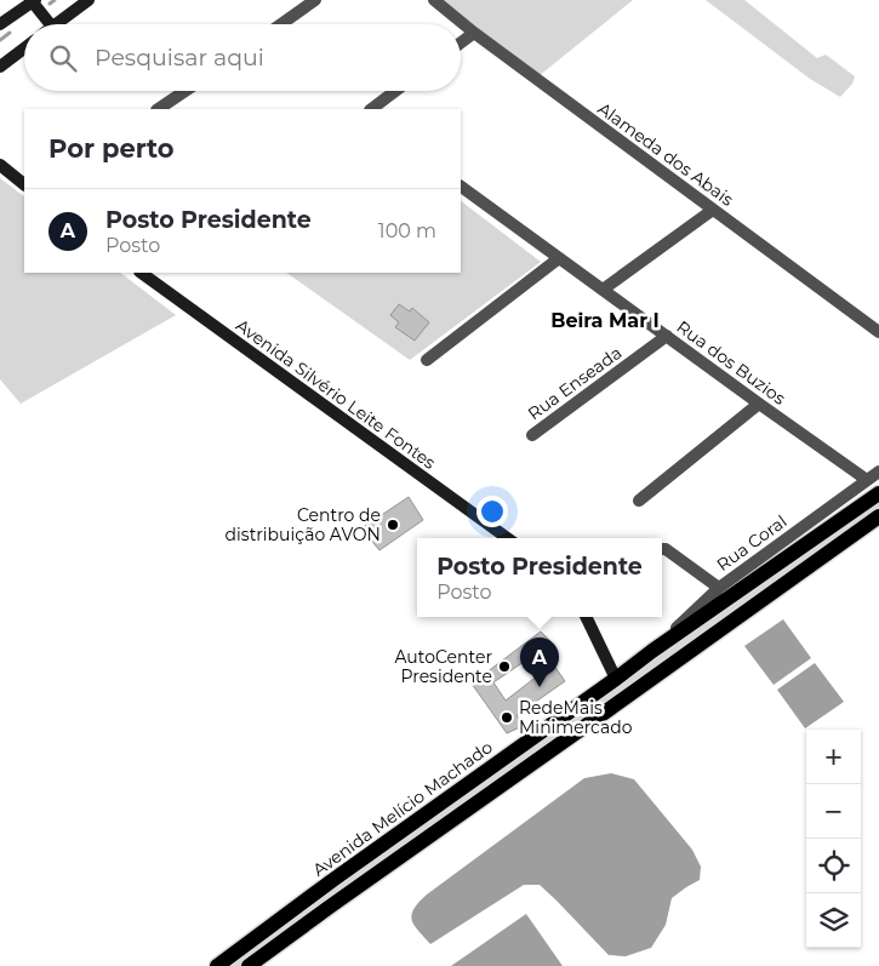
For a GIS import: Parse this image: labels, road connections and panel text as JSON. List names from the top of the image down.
{
  "streets": {
    "main road": ["Avenida Silvério Leite Fontes", "Avenida Melício Machado"],
    "street": [
      "Alameda dos Abais",
      "Rua dos Buzios",
      "Rua Enseada",
      "Rua Coral"
    ]
  },
  "crossings": [
    ["Rua dos Buzios", "Rua Enseada"],
    ["Rua dos Buzios", "Rua Coral"],
    ["Rua Coral", "Avenida Melício Machado"]
  ],
  "districts": ["Beira Mar I"],
  "places": ["Centro de distribuição AVON", "AutoCenter Presidente", "RedeMais Minimercado"],
  "page": {
    "search": "Pesquisar aqui",
    "heading": "Por perto",
    "list": [
      {
        "mark": "A",
        "name": "Posto Presidente",
        "note": "Posto",
        "value": "100 m"
      }
    ],
    "popup": ["Posto Presidente", "Posto"],
    "pins": "A",
    "map_buttons": ["+", "−"]
  }
}
